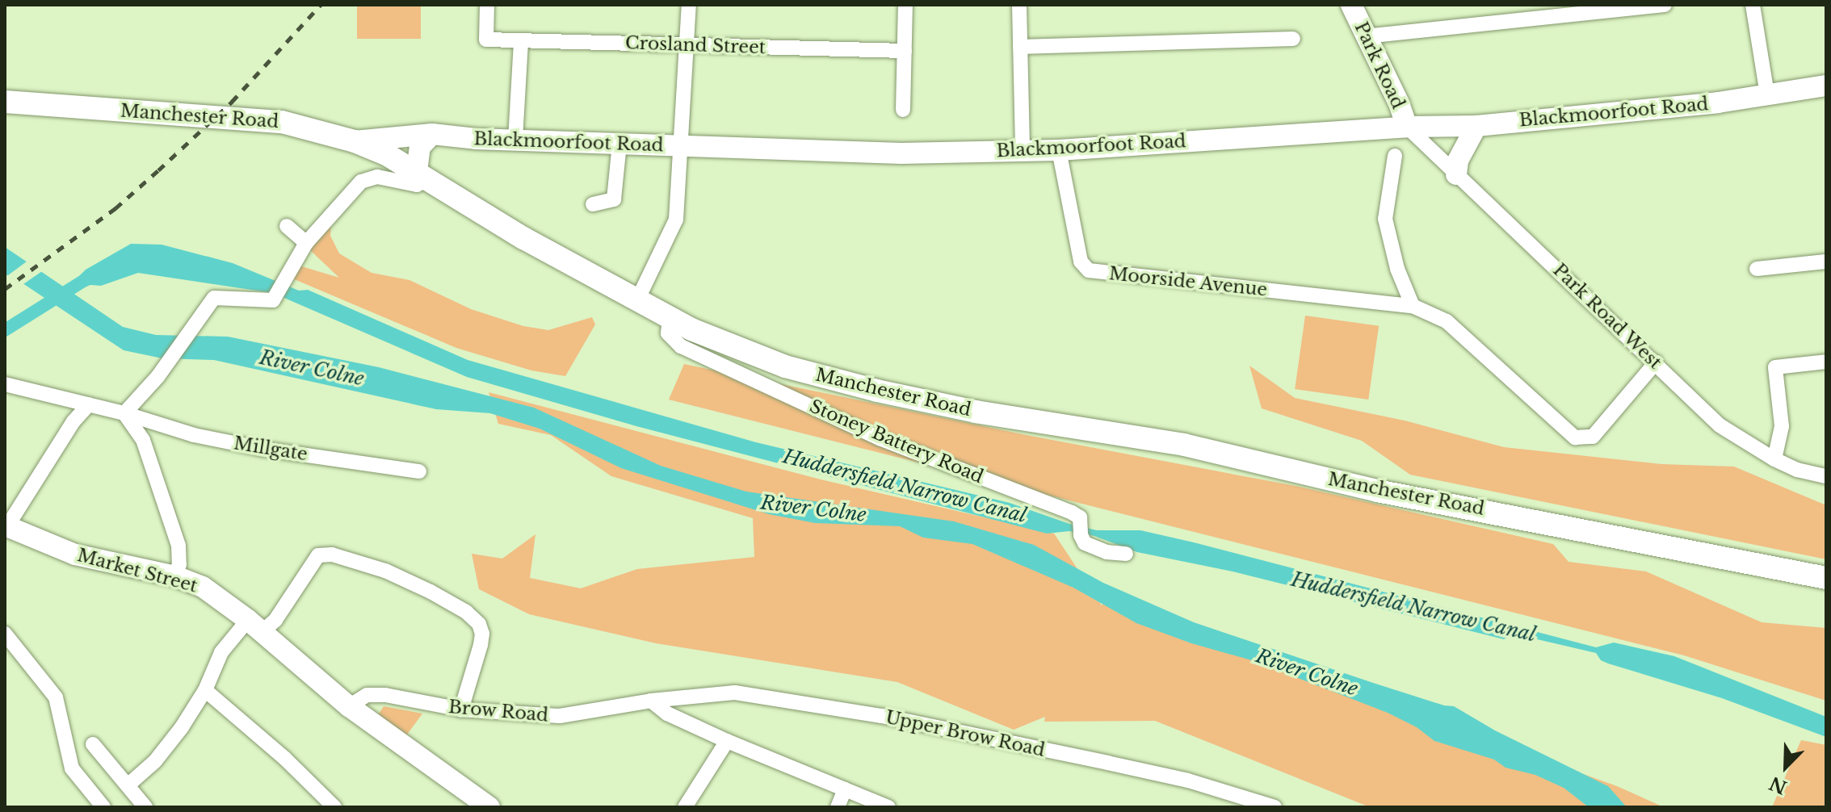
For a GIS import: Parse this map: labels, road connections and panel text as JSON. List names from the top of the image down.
{
  "streets": {
    "main road": ["Manchester Road"],
    "street": [
      "Crosland Street",
      "Park Road",
      "Blackmoorfoot Road",
      "Moorside Avenue",
      "Park Road West",
      "Stoney Battery Road",
      "Millgate",
      "Market Street",
      "Brow Road",
      "Upper Brow Road"
    ]
  },
  "crossings": [
    ["Park Road", "Blackmoorfoot Road"],
    ["Park Road", "Park Road West"],
    ["Blackmoorfoot Road", "Manchester Road"],
    ["Blackmoorfoot Road", "Moorside Avenue"],
    ["Blackmoorfoot Road", "Park Road West"],
    ["Manchester Road", "Stoney Battery Road"],
    ["Moorside Avenue", "Park Road West"],
    ["Market Street", "Brow Road"],
    ["Brow Road", "Upper Brow Road"]
  ],
  "water": ["River Colne", "Huddersfield Narrow Canal"],
  "north": "bottom left"
}
